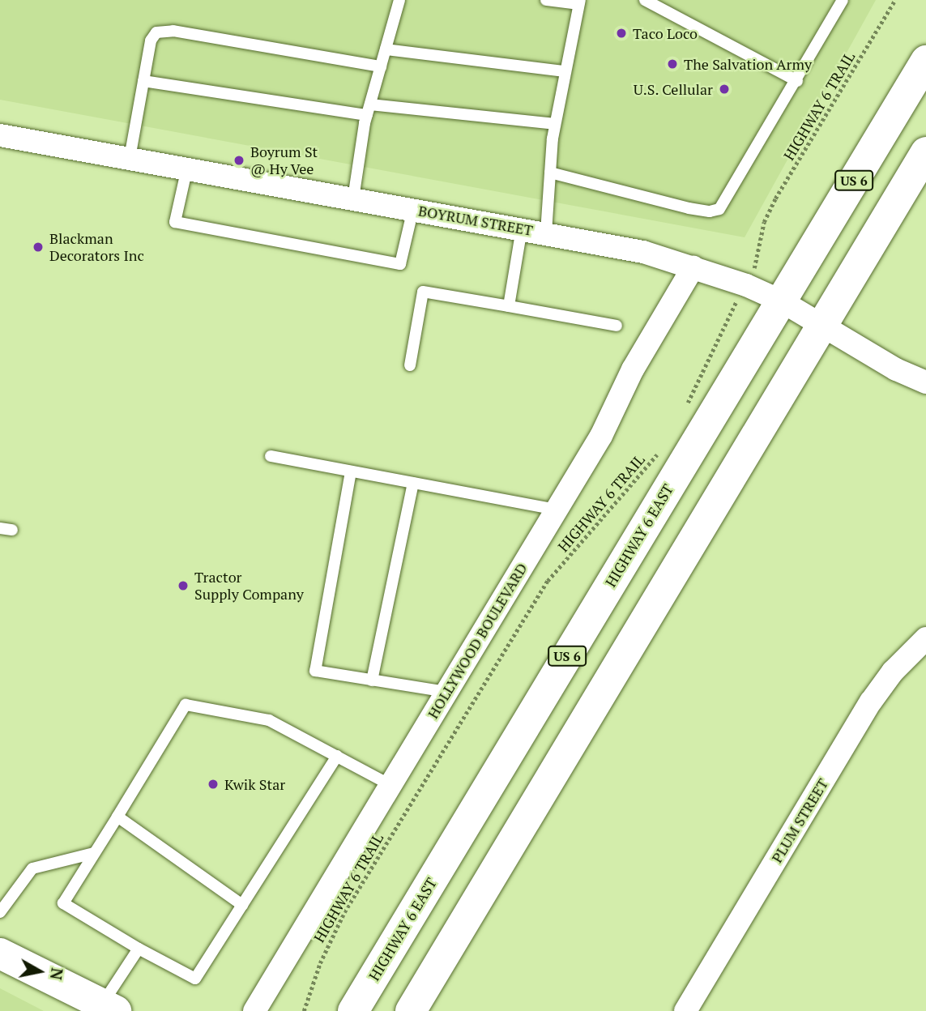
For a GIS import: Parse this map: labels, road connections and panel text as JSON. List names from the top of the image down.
{
  "streets": {
    "main road": ["US 6", "HIGHWAY 6 EAST"],
    "street": ["BOYRUM STREET", "HOLLYWOOD BOULEVARD", "PLUM STREET"],
    "path": ["HIGHWAY 6 TRAIL"]
  },
  "crossings": [
    ["HIGHWAY 6 TRAIL", "BOYRUM STREET"],
    ["BOYRUM STREET", "HIGHWAY 6 EAST"],
    ["BOYRUM STREET", "HOLLYWOOD BOULEVARD"]
  ],
  "places": [
    "Taco Loco",
    "The Salvation Army",
    "U.S. Cellular",
    "Boyrum St @ Hy Vee",
    "Blackman Decorators Inc",
    "Tractor Supply Company",
    "Kwik Star"
  ],
  "north": "right"
}
